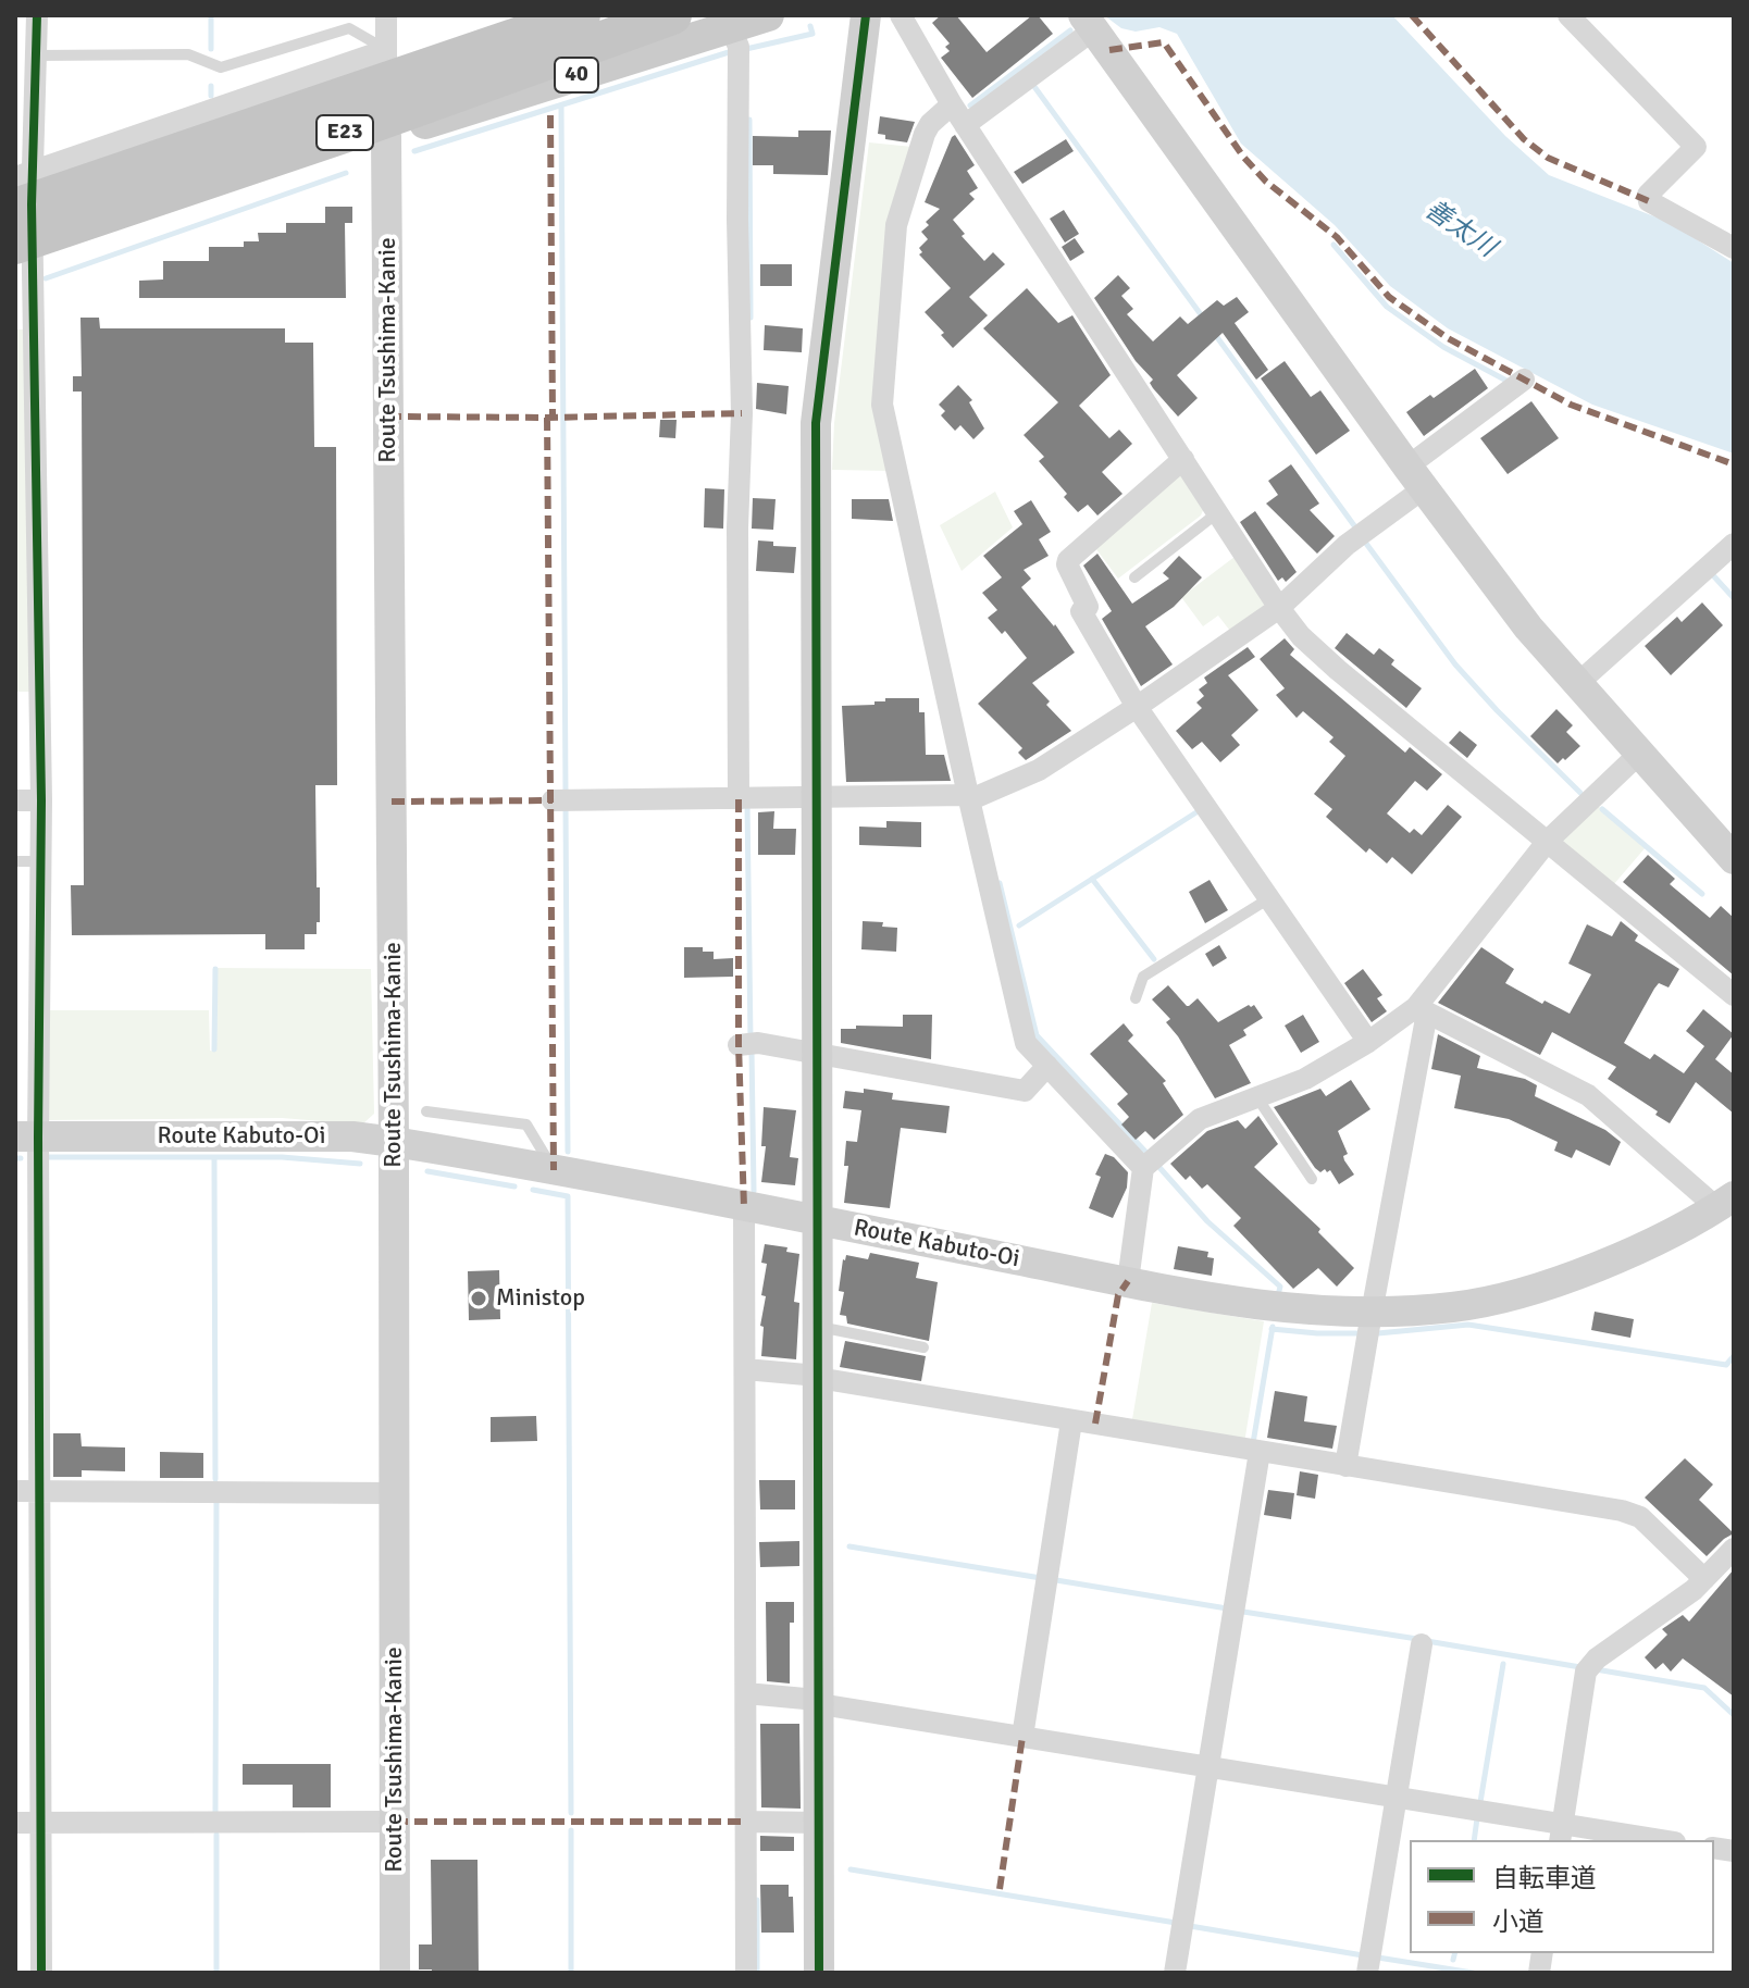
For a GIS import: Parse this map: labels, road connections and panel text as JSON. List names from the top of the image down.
{
  "streets": {
    "highway": ["E23"],
    "main road": ["40", "Route Tsushima-Kanie", "Route Kabuto-Oi"]
  },
  "crossings": [
    ["40", "E23"],
    ["40", "Route Tsushima-Kanie"],
    ["Route Tsushima-Kanie", "Route Kabuto-Oi"]
  ],
  "water": ["善太川"],
  "places": ["Ministop"],
  "legend": ["自転車道", "小道"]
}
